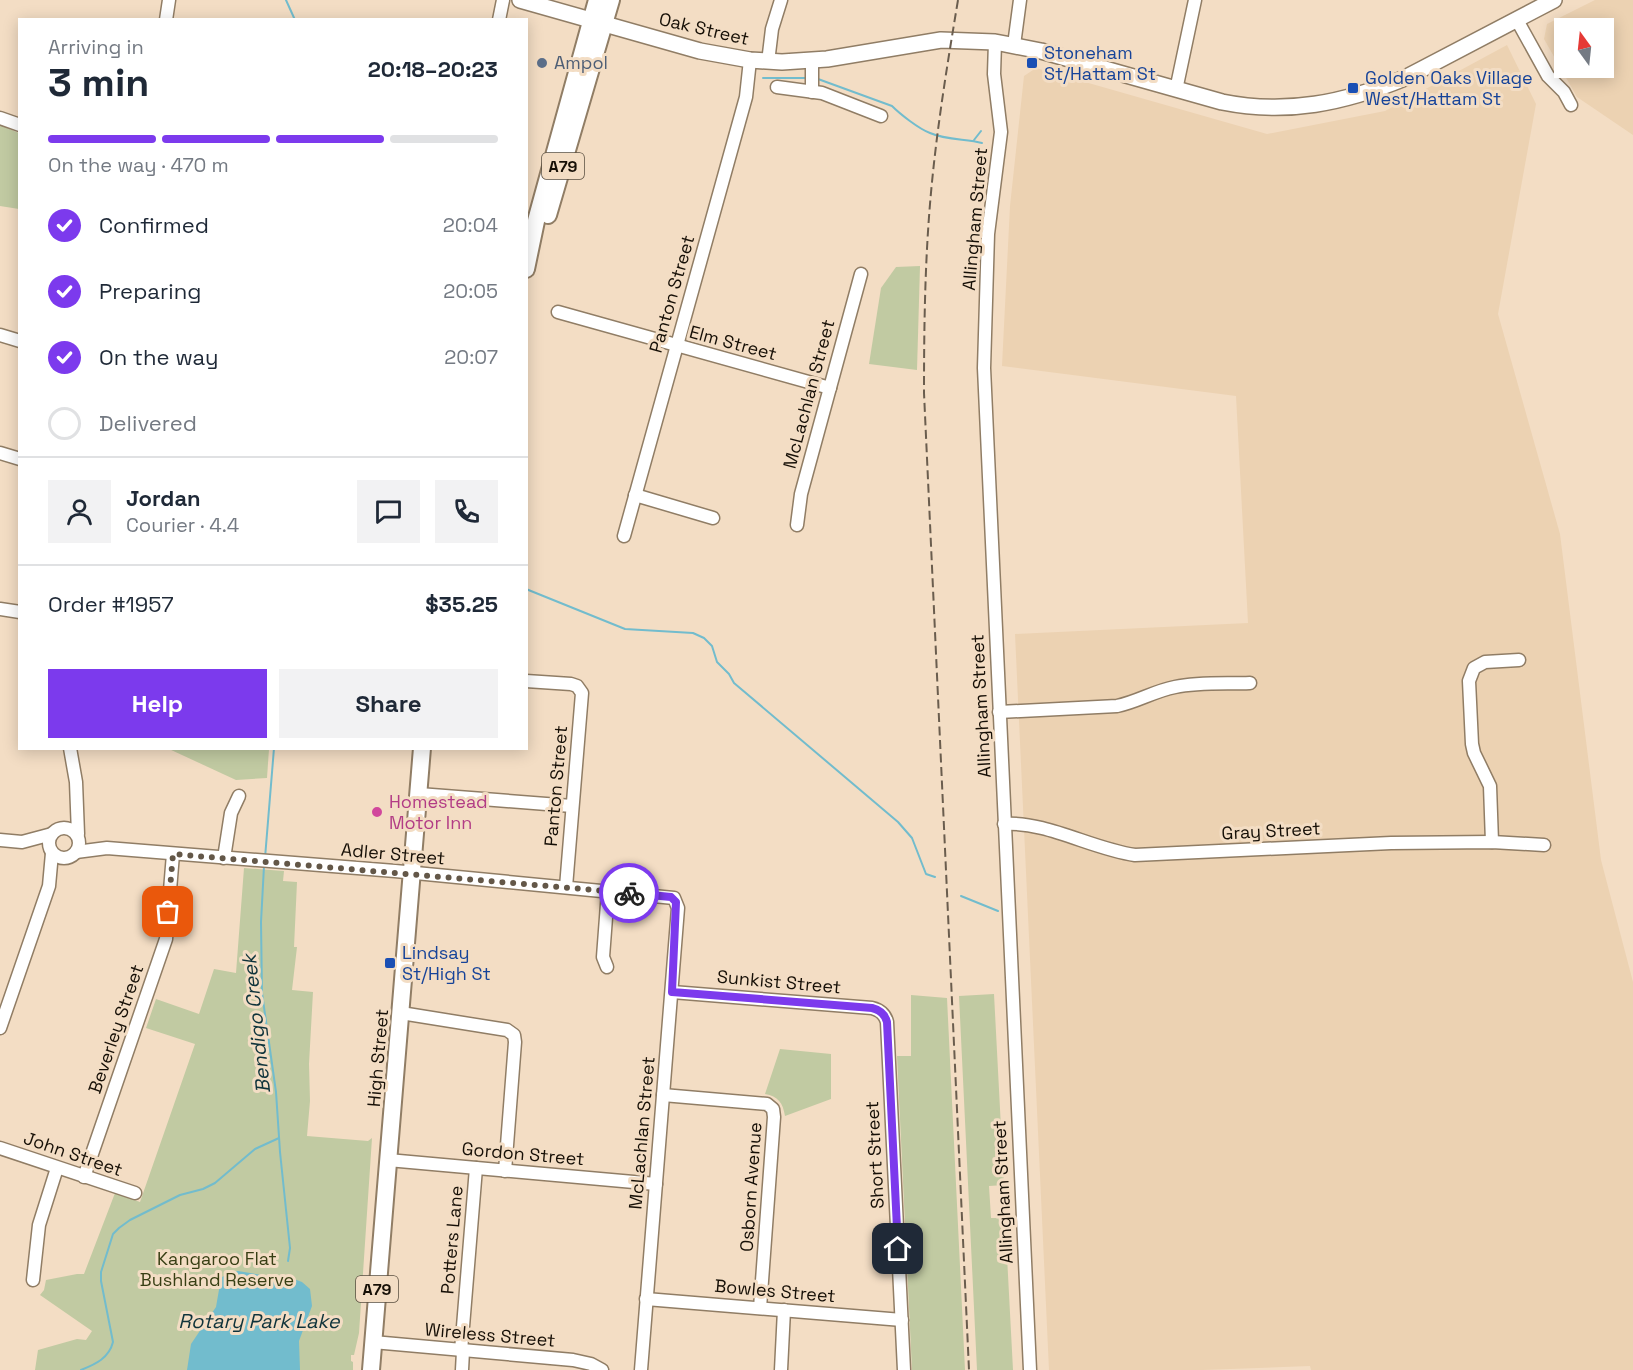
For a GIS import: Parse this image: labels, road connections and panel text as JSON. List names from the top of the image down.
{
  "streets": {
    "highway": ["A79", "High Street"],
    "main road": ["Oak Street"],
    "street": [
      "Allingham Street",
      "Panton Street",
      "Elm Street",
      "McLachlan Street",
      "Gray Street",
      "Adler Street",
      "Sunkist Street",
      "Beverley Street",
      "John Street",
      "Gordon Street",
      "Short Street",
      "Osborn Avenue",
      "Potters Lane",
      "Bowles Street",
      "Wireless Street"
    ]
  },
  "crossings": [
    ["Oak Street", "A79"],
    ["Oak Street", "Allingham Street"],
    ["Oak Street", "Panton Street"],
    ["Allingham Street", "Gray Street"],
    ["Panton Street", "Elm Street"],
    ["Panton Street", "Adler Street"],
    ["Elm Street", "McLachlan Street"],
    ["McLachlan Street", "Adler Street"],
    ["McLachlan Street", "Sunkist Street"],
    ["McLachlan Street", "Gordon Street"],
    ["McLachlan Street", "Osborn Avenue"],
    ["McLachlan Street", "Bowles Street"],
    ["Adler Street", "Beverley Street"],
    ["Adler Street", "High Street"],
    ["Sunkist Street", "Short Street"],
    ["Beverley Street", "John Street"],
    ["High Street", "Gordon Street"],
    ["High Street", "Wireless Street"],
    ["Gordon Street", "Potters Lane"],
    ["Short Street", "Bowles Street"],
    ["Osborn Avenue", "Bowles Street"],
    ["Potters Lane", "Wireless Street"]
  ],
  "water": ["Bendigo Creek", "Rotary Park Lake"],
  "parks": ["Kangaroo Flat Bushland Reserve"],
  "places": {
    "other": ["Ampol", "Homestead Motor Inn"],
    "transit": ["Stoneham St/Hattam St", "Golden Oaks Village West/Hattam St", "Lindsay St/High St"]
  },
  "north": "top",
  "page": {
    "heading": ["3 min", "Arriving in", "20:18–20:23"],
    "panel": [
      "Jordan",
      "Courier · 4.4",
      "Order #1957",
      "$35.25"
    ],
    "bar": "On the way · 470 m",
    "list": [
      ["Confirmed", "20:04"],
      ["Preparing", "20:05"],
      ["On the way", "20:07"],
      "Delivered"
    ],
    "buttons": ["Help", "Share"]
  }
}
